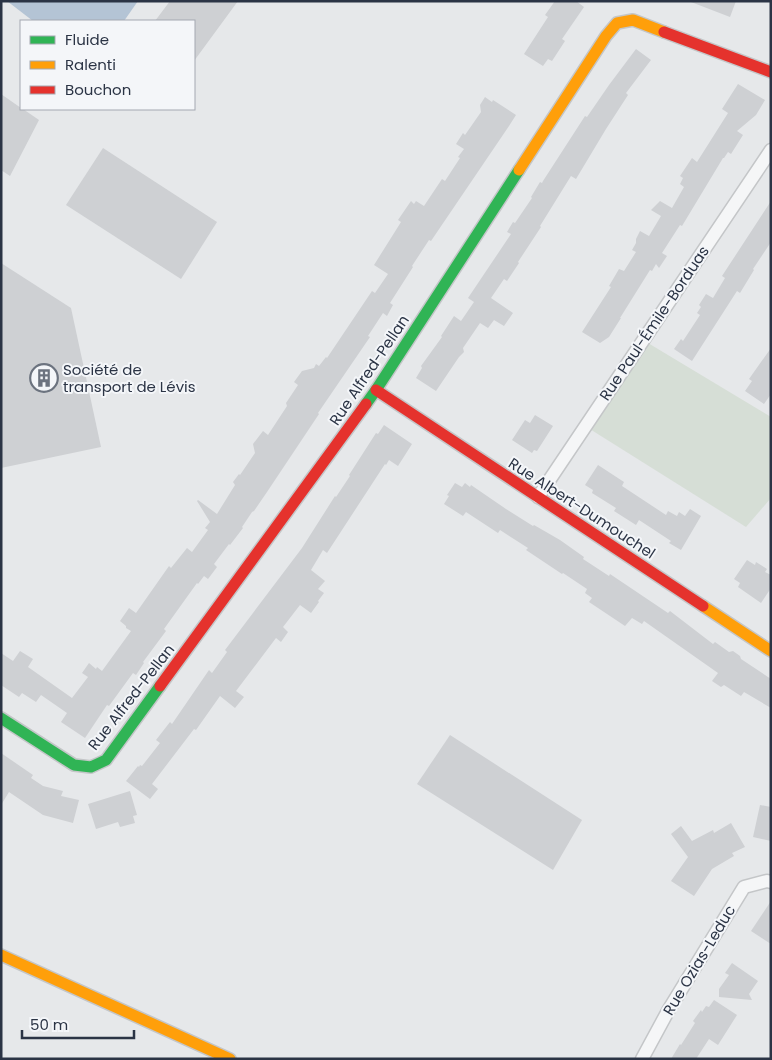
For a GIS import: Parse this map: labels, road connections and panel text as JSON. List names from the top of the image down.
{
  "streets": {
    "street": [
      "Rue Paul-Émile-Borduas",
      "Rue Alfred-Pellan",
      "Rue Albert-Dumouchel",
      "Rue Ozias-Leduc"
    ]
  },
  "crossings": [
    ["Rue Paul-Émile-Borduas", "Rue Albert-Dumouchel"],
    ["Rue Alfred-Pellan", "Rue Albert-Dumouchel"]
  ],
  "places": {
    "building": ["Société de transport de Lévis"]
  },
  "legend": ["Fluide", "Ralenti", "Bouchon"],
  "scale_bar": "50 m"
}
